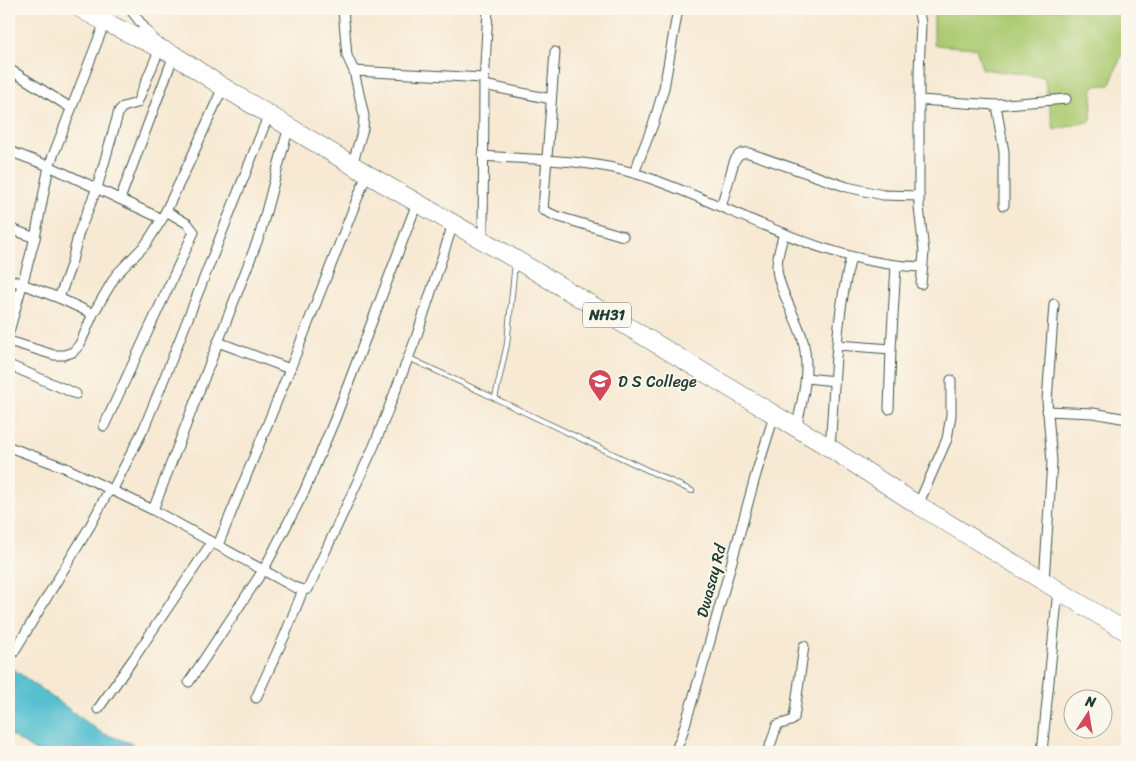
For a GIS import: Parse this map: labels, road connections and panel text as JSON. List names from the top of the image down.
{
  "streets": {
    "highway": ["NH31"],
    "street": ["Dwasay Rd"]
  },
  "crossings": [
    ["NH31", "Dwasay Rd"]
  ],
  "places": {
    "school or university": ["D S College"]
  },
  "north": "top"
}
